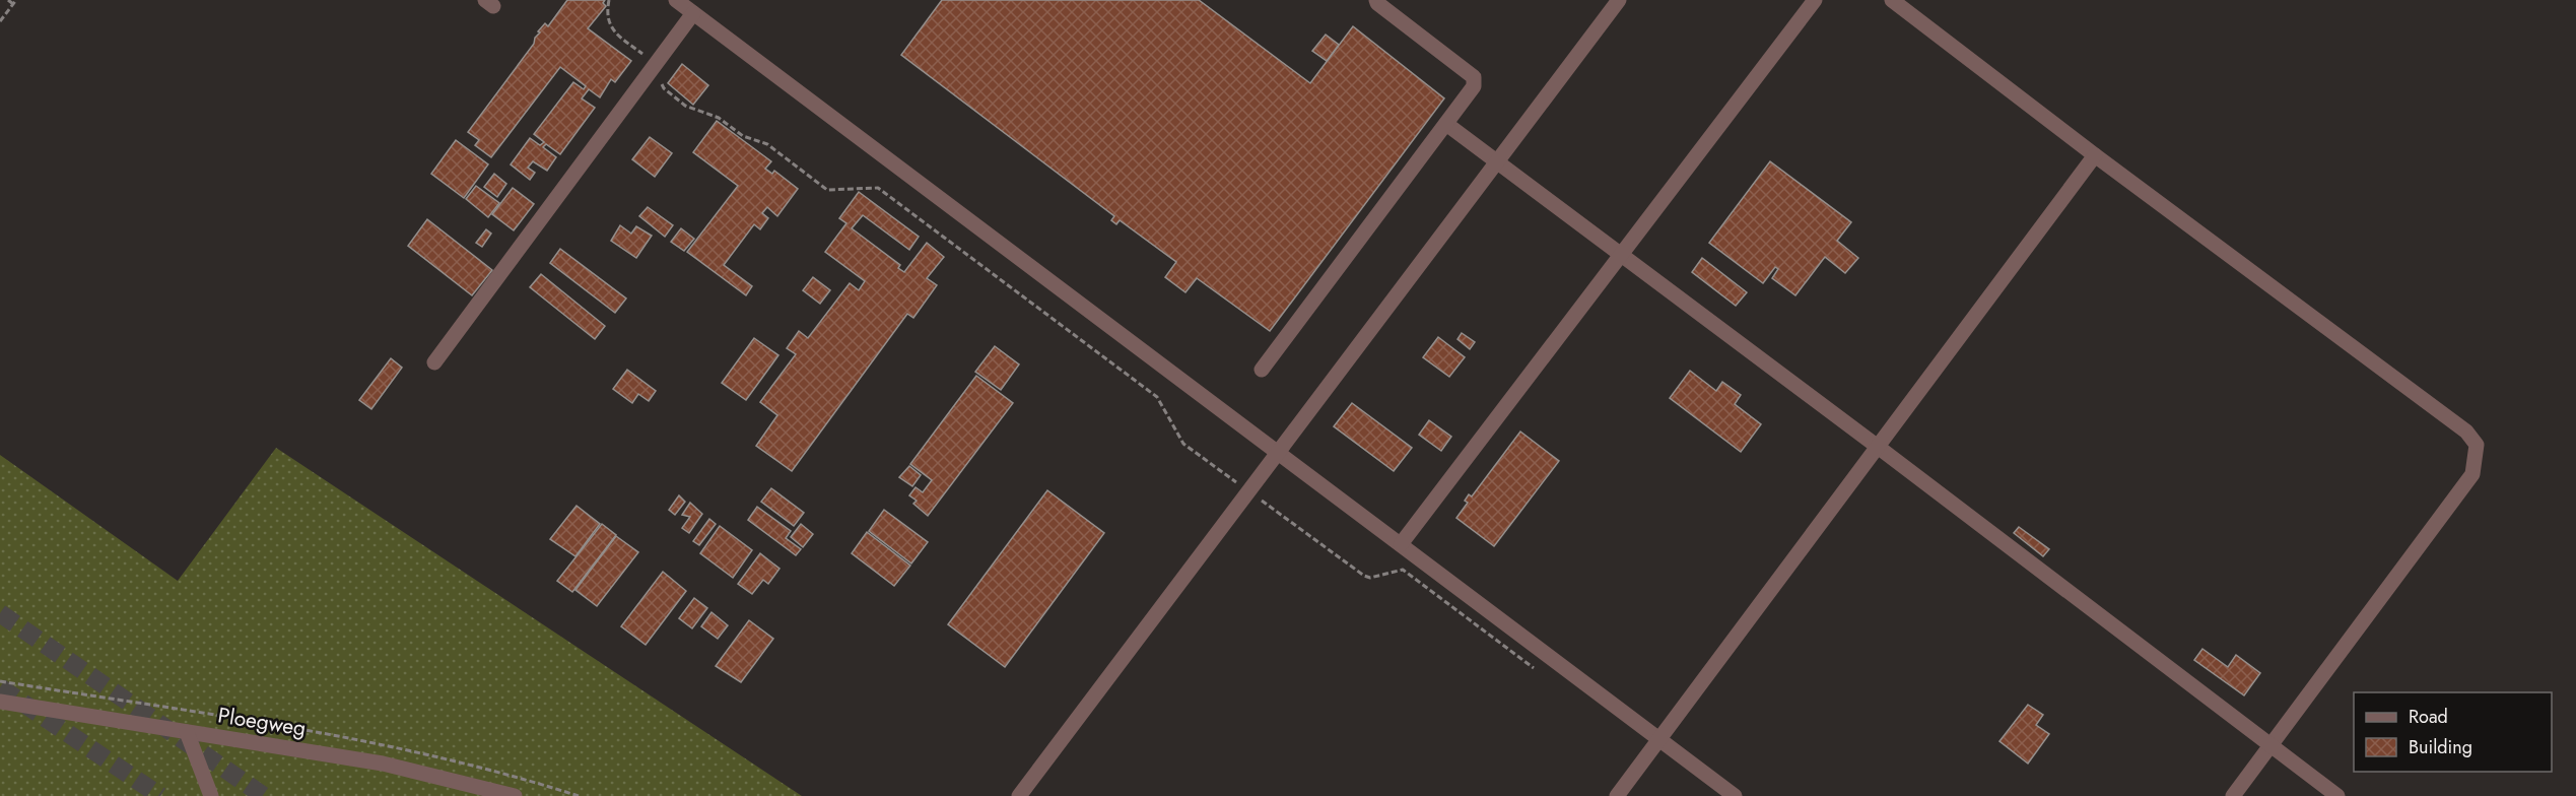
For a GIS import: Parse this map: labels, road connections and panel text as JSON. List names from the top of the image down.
{
  "streets": {
    "street": ["Ploegweg"]
  },
  "legend": ["Road", "Building"]
}
